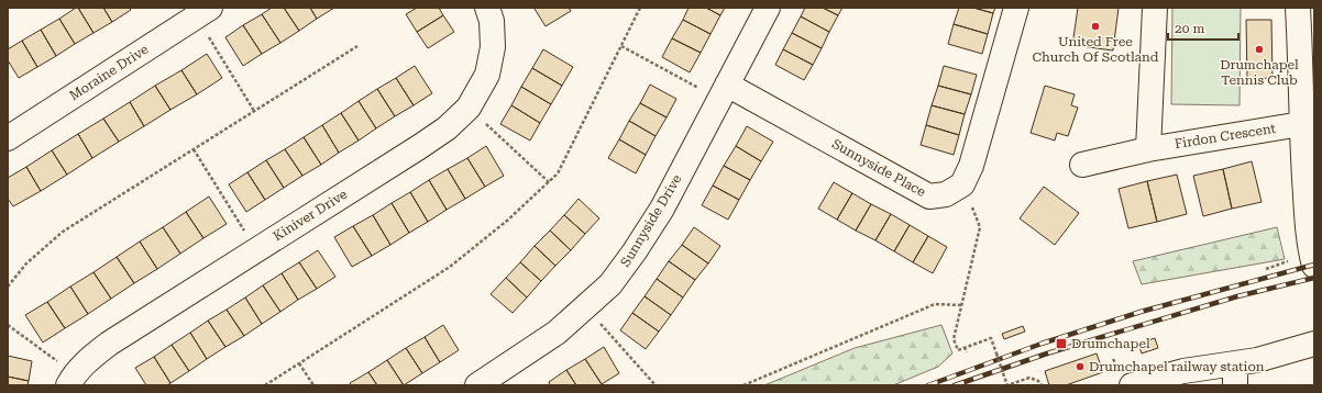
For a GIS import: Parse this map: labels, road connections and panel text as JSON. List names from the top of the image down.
{
  "streets": {
    "street": [
      "Moraine Drive",
      "Firdon Crescent",
      "Sunnyside Place",
      "Kiniver Drive",
      "Sunnyside Drive"
    ]
  },
  "crossings": [
    ["Sunnyside Place", "Sunnyside Drive"]
  ],
  "places": {
    "other": ["United Free Church Of Scotland", "Drumchapel Tennis Club", "Drumchapel railway station"],
    "transit": ["Drumchapel"]
  },
  "scale_bar": "20 m"
}
